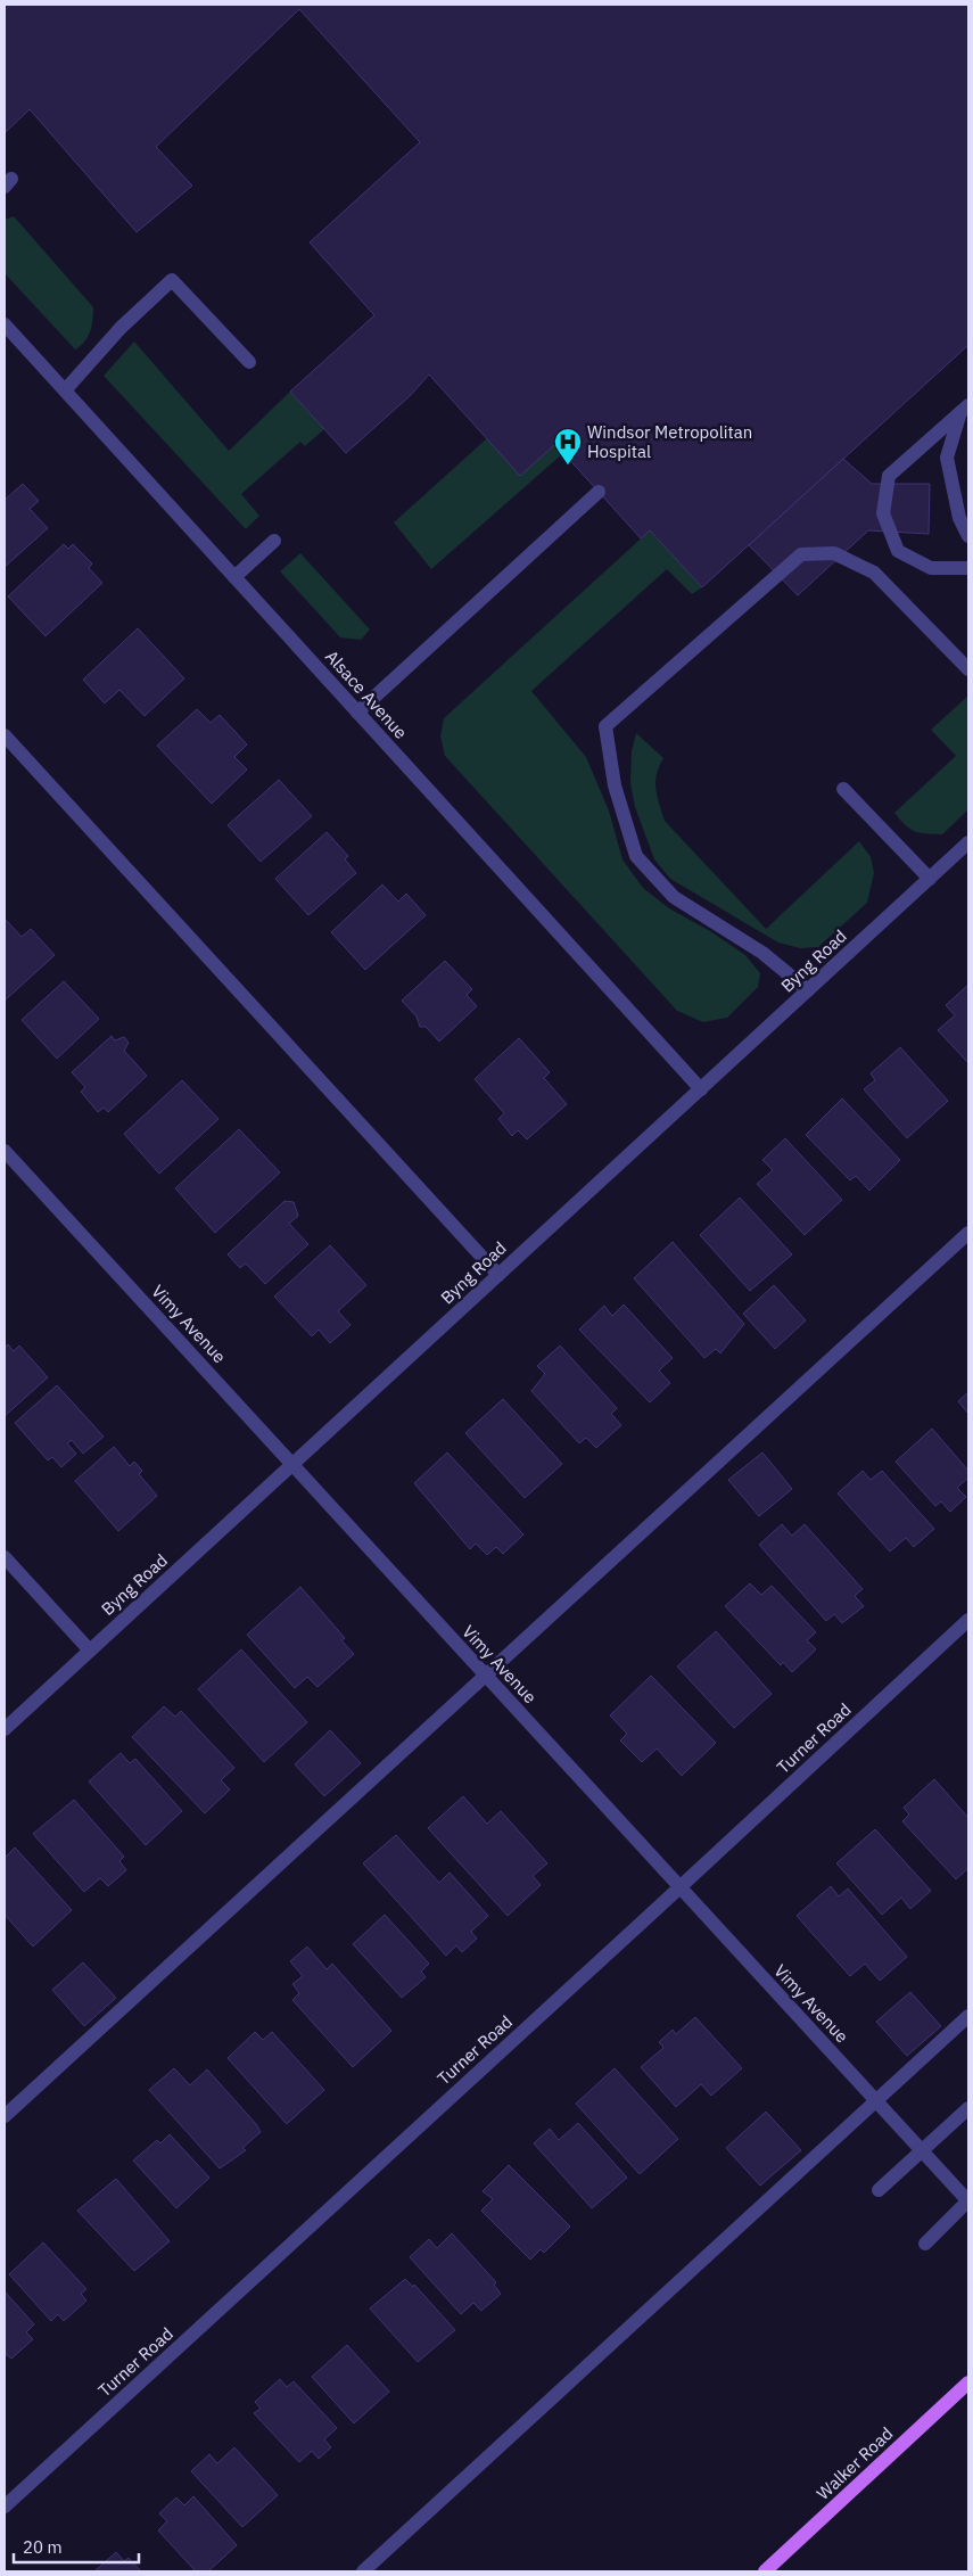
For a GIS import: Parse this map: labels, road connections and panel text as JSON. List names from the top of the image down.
{
  "streets": {
    "main road": ["Walker Road"],
    "street": [
      "Alsace Avenue",
      "Byng Road",
      "Vimy Avenue",
      "Turner Road"
    ]
  },
  "crossings": [
    ["Alsace Avenue", "Byng Road"],
    ["Byng Road", "Vimy Avenue"],
    ["Vimy Avenue", "Turner Road"]
  ],
  "places": {
    "hospital": ["Windsor Metropolitan Hospital"]
  },
  "scale_bar": "20 m"
}
